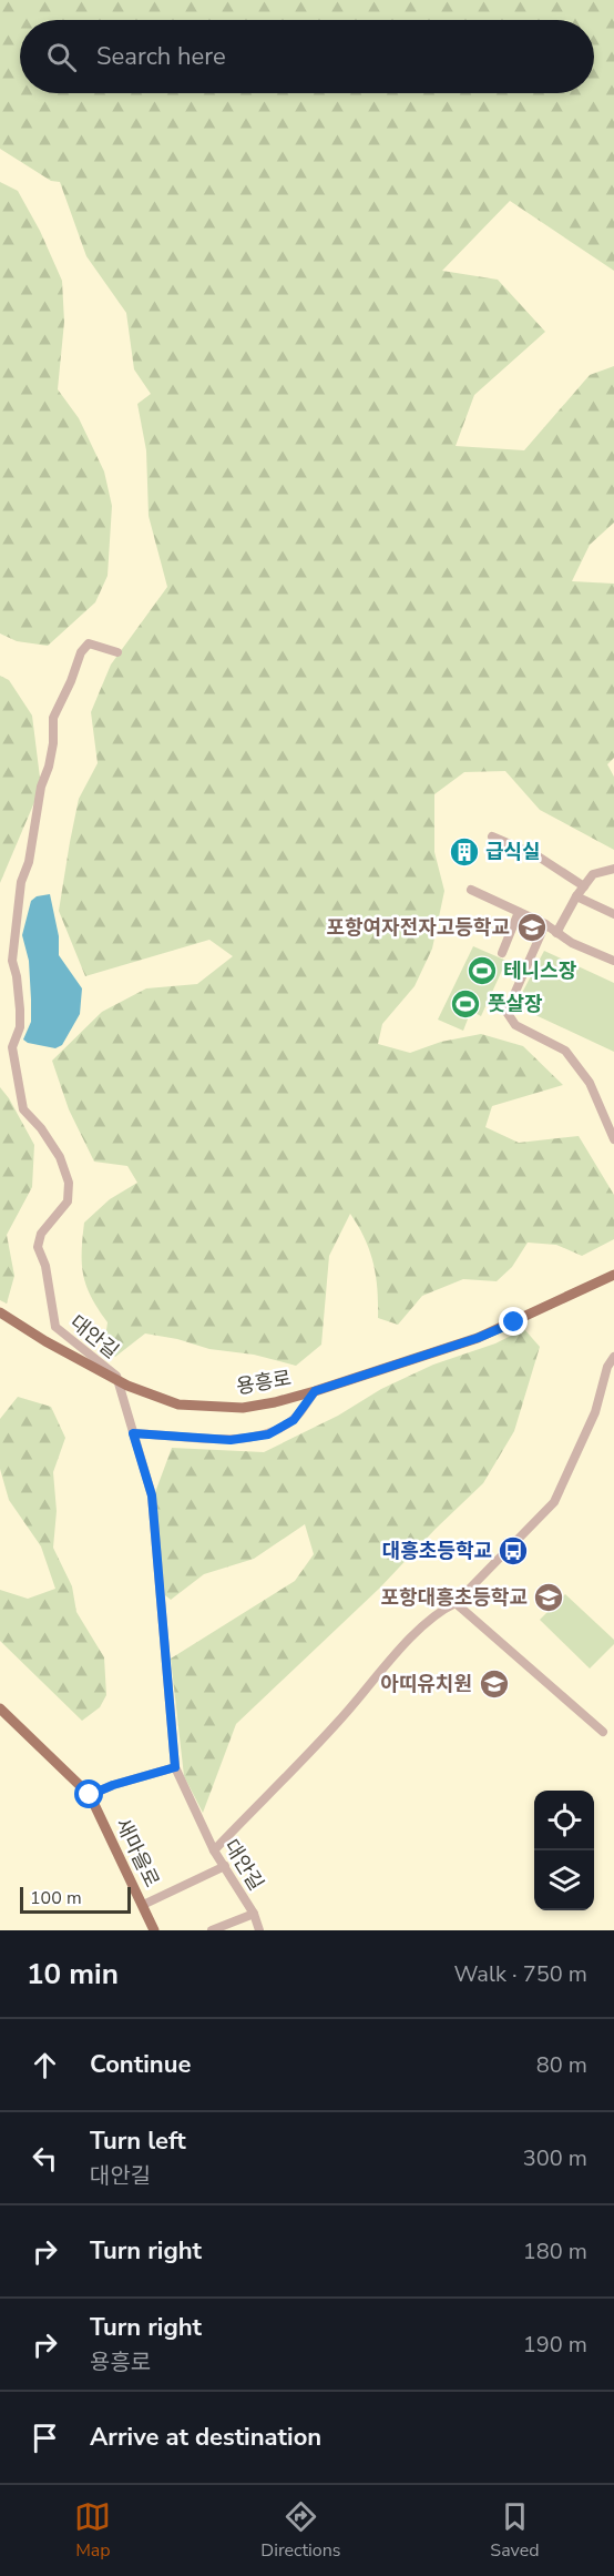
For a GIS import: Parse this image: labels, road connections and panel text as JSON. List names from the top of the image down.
{
  "streets": {
    "main road": ["용흥로", "새마을로"],
    "street": ["대안길"]
  },
  "places": {
    "building": ["급식실"],
    "school or university": ["포항여자전자고등학교", "포항대흥초등학교", "아띠유치원"],
    "sports": ["테니스장", "풋살장"],
    "bus stop": ["대흥초등학교"]
  },
  "scale_bar": "100 m",
  "page": {
    "search": "Search here",
    "scale": "100 m",
    "heading": ["10 min", "Walk · 750 m"],
    "list": [
      ["Continue", "80 m"],
      ["Turn left", "대안길", "300 m"],
      ["Turn right", "180 m"],
      ["Turn right", "용흥로", "190 m"],
      "Arrive at destination"
    ],
    "nav": ["Map", "Directions", "Saved"]
  }
}
